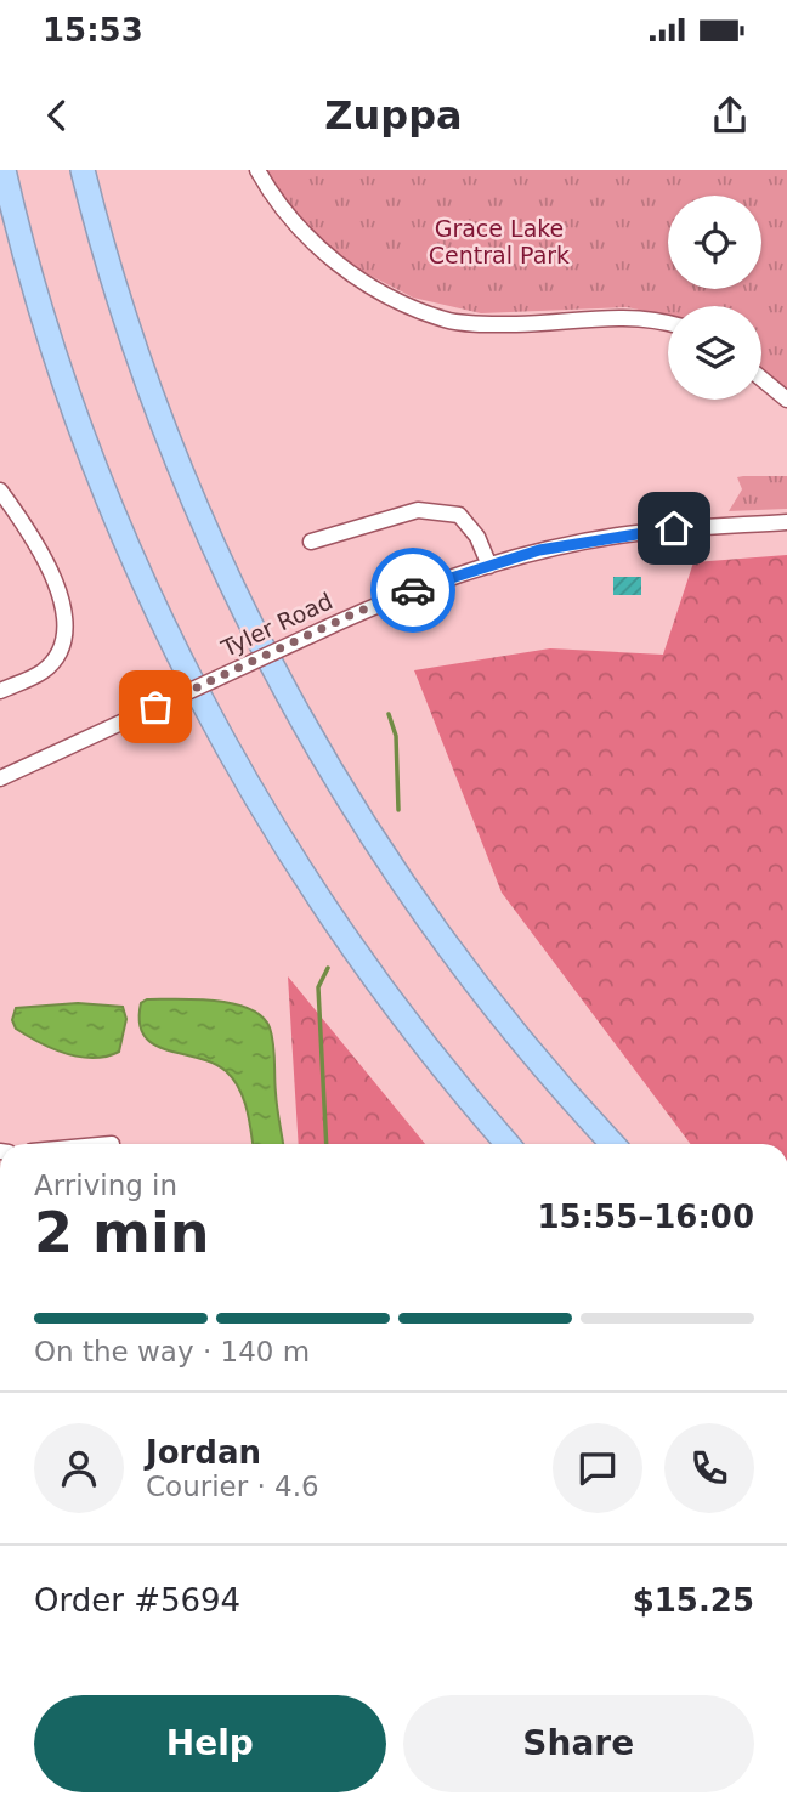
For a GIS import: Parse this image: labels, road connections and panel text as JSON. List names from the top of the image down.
{
  "streets": {
    "street": ["Tyler Road"]
  },
  "parks": ["Grace Lake Central Park"],
  "page": {
    "status": "15:53",
    "header": "Zuppa",
    "heading": ["2 min", "Arriving in", "15:55–16:00"],
    "panel": [
      "Jordan",
      "Courier · 4.6",
      "Order #5694",
      "$15.25"
    ],
    "bar": "On the way · 140 m",
    "buttons": ["Help", "Share"]
  }
}
